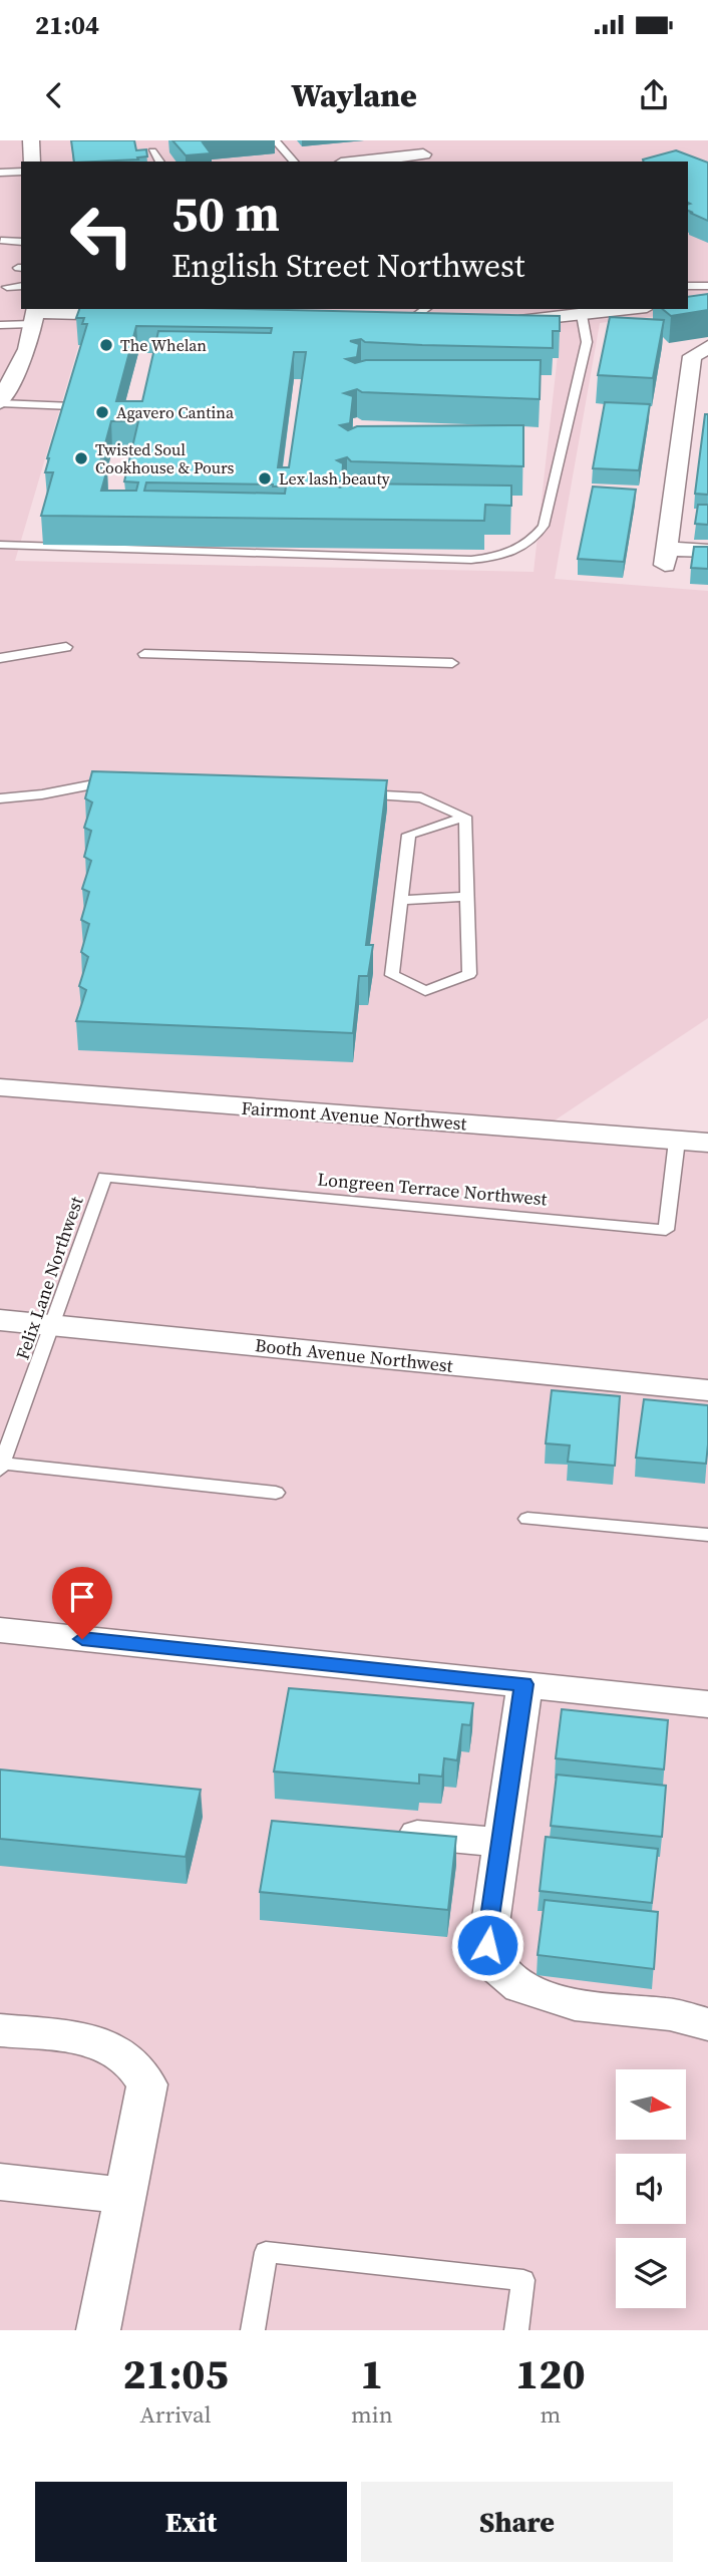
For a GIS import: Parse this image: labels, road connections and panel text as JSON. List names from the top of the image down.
{
  "streets": {
    "street": ["Fairmont Avenue Northwest", "Booth Avenue Northwest"],
    "lane": ["Longreen Terrace Northwest", "Felix Lane Northwest"]
  },
  "crossings": [
    ["Fairmont Avenue Northwest", "Longreen Terrace Northwest"],
    ["Longreen Terrace Northwest", "Felix Lane Northwest"],
    ["Felix Lane Northwest", "Booth Avenue Northwest"]
  ],
  "places": [
    "The Whelan",
    "Agavero Cantina",
    "Twisted Soul Cookhouse & Pours",
    "Lex lash beauty"
  ],
  "north": "right",
  "page": {
    "status": "21:04",
    "header": "Waylane",
    "turn": ["50 m", "English Street Northwest"],
    "eta": [
      "21:05",
      "Arrival",
      "1",
      "min",
      "120",
      "m"
    ],
    "buttons": ["Exit", "Share"]
  }
}
